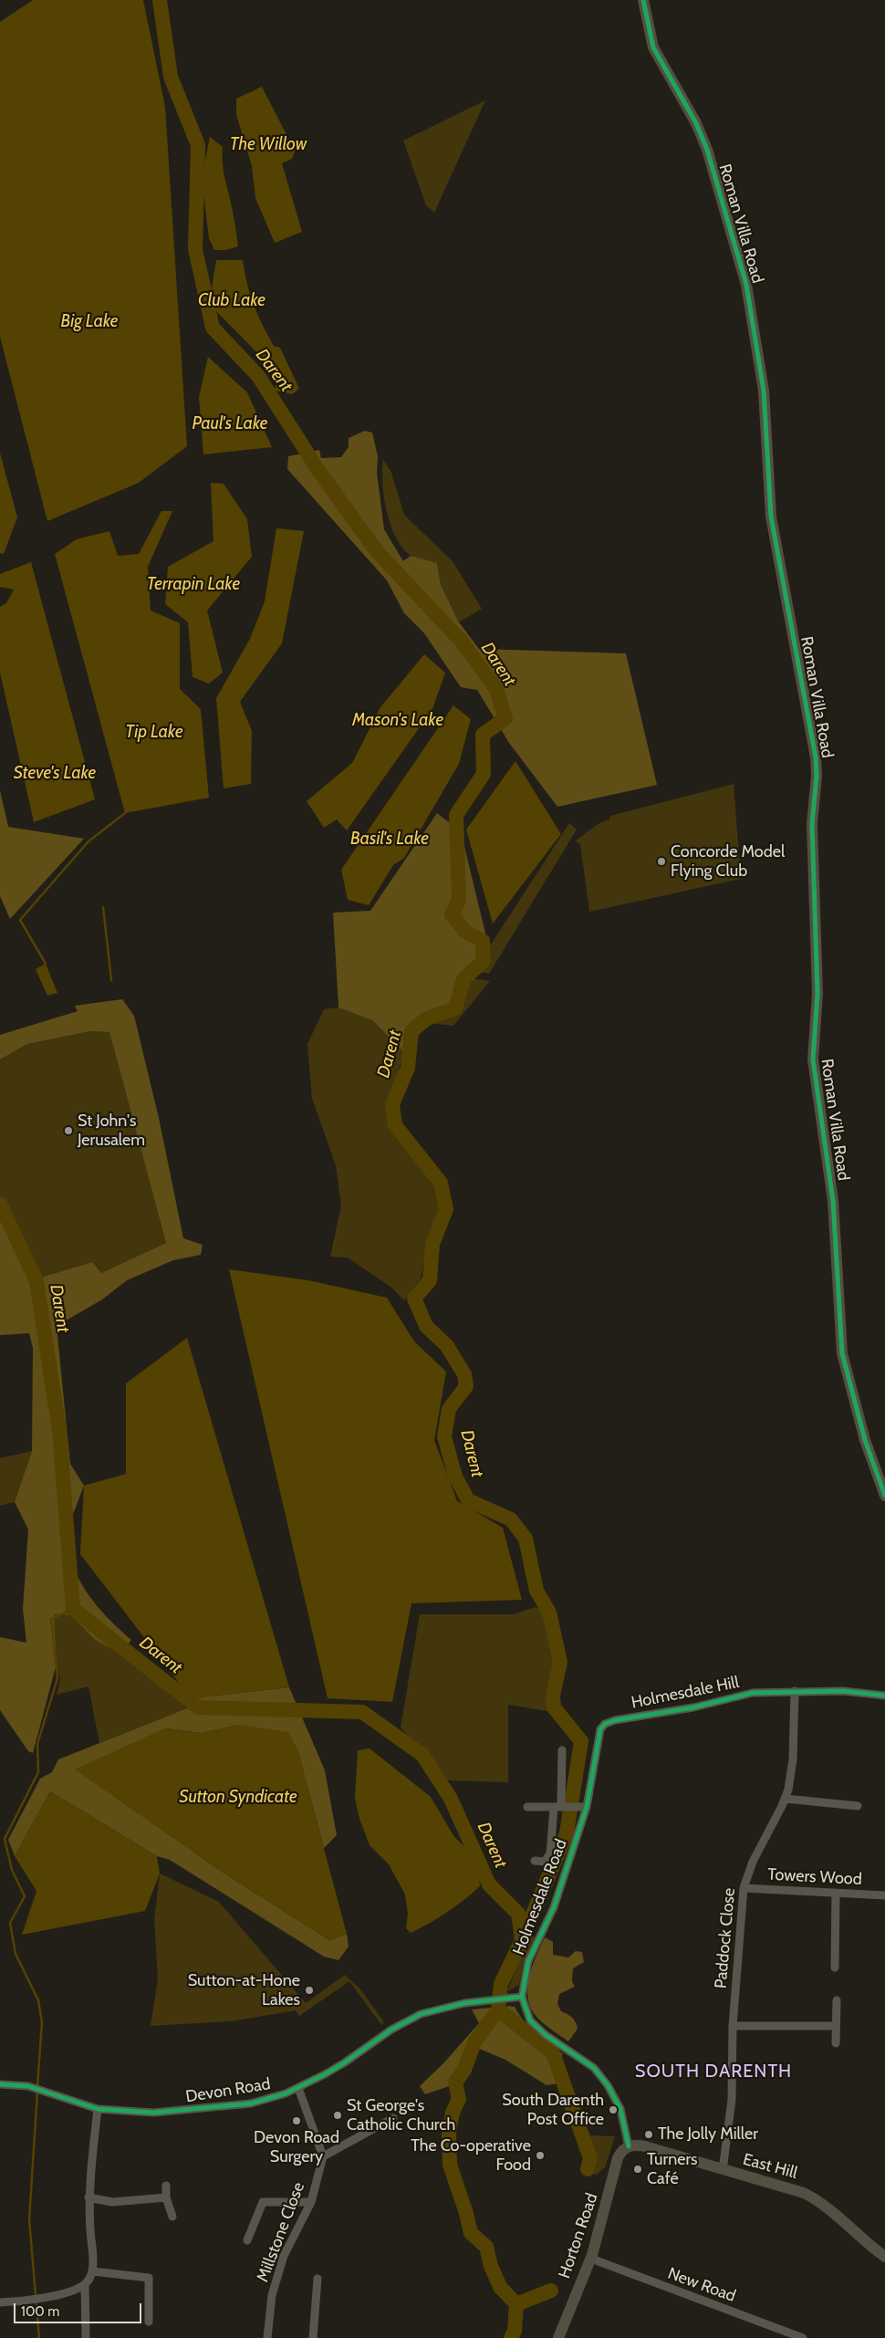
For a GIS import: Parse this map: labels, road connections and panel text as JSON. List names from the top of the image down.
{
  "streets": {
    "street": [
      "Roman Villa Road",
      "Holmesdale Hill",
      "Towers Wood",
      "Holmesdale Road",
      "Paddock Close",
      "Devon Road",
      "East Hill",
      "Millstone Close",
      "Horton Road",
      "New Road"
    ]
  },
  "crossings": [
    ["Holmesdale Hill", "Holmesdale Road"],
    ["Holmesdale Hill", "Paddock Close"],
    ["Towers Wood", "Paddock Close"],
    ["Holmesdale Road", "Devon Road"],
    ["Holmesdale Road", "East Hill"],
    ["Holmesdale Road", "Horton Road"],
    ["Paddock Close", "East Hill"],
    ["East Hill", "Horton Road"],
    ["Horton Road", "New Road"]
  ],
  "districts": ["SOUTH DARENTH"],
  "water": [
    "The Willow",
    "Club Lake",
    "Big Lake",
    "Darent",
    "Paul's Lake",
    "Terrapin Lake",
    "Mason's Lake",
    "Tip Lake",
    "Steve's Lake",
    "Basil's Lake",
    "Sutton Syndicate"
  ],
  "places": [
    "Concorde Model Flying Club",
    "St John's Jerusalem",
    "Sutton-at-Hone Lakes",
    "South Darenth Post Office",
    "St George's Catholic Church",
    "Devon Road Surgery",
    "The Jolly Miller",
    "The Co-operative Food",
    "Turners Café"
  ],
  "scale_bar": "100 m"
}
